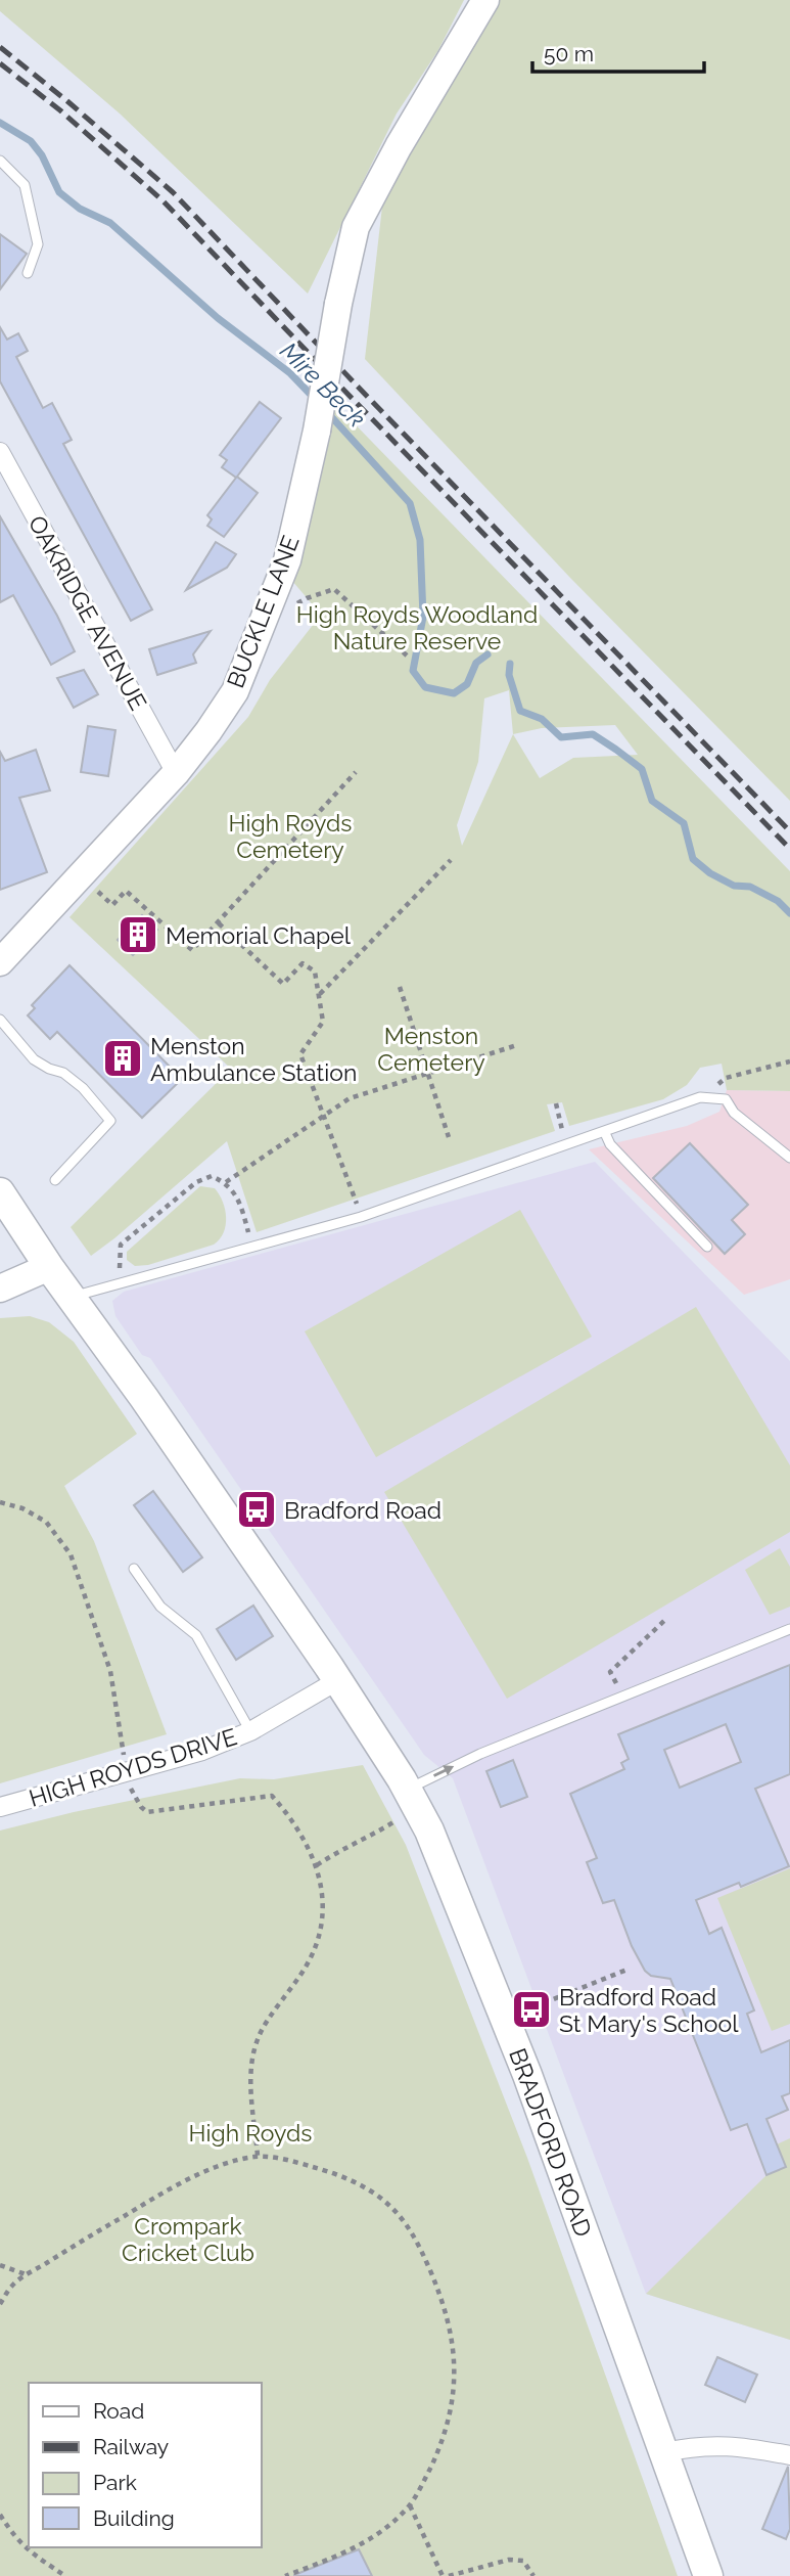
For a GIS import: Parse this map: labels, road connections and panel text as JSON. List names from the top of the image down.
{
  "streets": {
    "main road": ["BRADFORD ROAD"],
    "street": ["BUCKLE LANE", "OAKRIDGE AVENUE", "HIGH ROYDS DRIVE"]
  },
  "crossings": [
    ["BUCKLE LANE", "OAKRIDGE AVENUE"],
    ["HIGH ROYDS DRIVE", "BRADFORD ROAD"]
  ],
  "water": ["Mire Beck"],
  "parks": [
    "High Royds Woodland Nature Reserve",
    "High Royds Cemetery",
    "Menston Cemetery",
    "High Royds",
    "Crompark Cricket Club"
  ],
  "places": {
    "building": ["Memorial Chapel", "Menston Ambulance Station"],
    "bus stop": ["Bradford Road", "Bradford Road St Mary's School"]
  },
  "legend": [
    "Road",
    "Railway",
    "Park",
    "Building"
  ],
  "scale_bar": "50 m"
}
